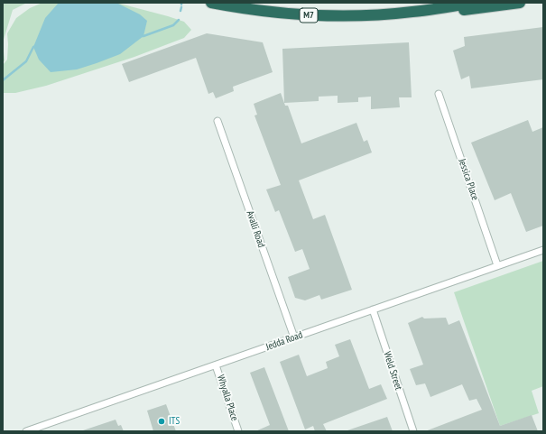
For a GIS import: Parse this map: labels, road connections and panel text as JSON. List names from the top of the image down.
{
  "streets": {
    "highway": ["M7"],
    "street": [
      "Jessica Place",
      "Avalli Road",
      "Jedda Road",
      "Weld Street",
      "Whyalla Place"
    ]
  },
  "crossings": [
    ["Jessica Place", "Jedda Road"],
    ["Avalli Road", "Jedda Road"],
    ["Jedda Road", "Weld Street"],
    ["Jedda Road", "Whyalla Place"]
  ],
  "places": ["ITS"]
}
